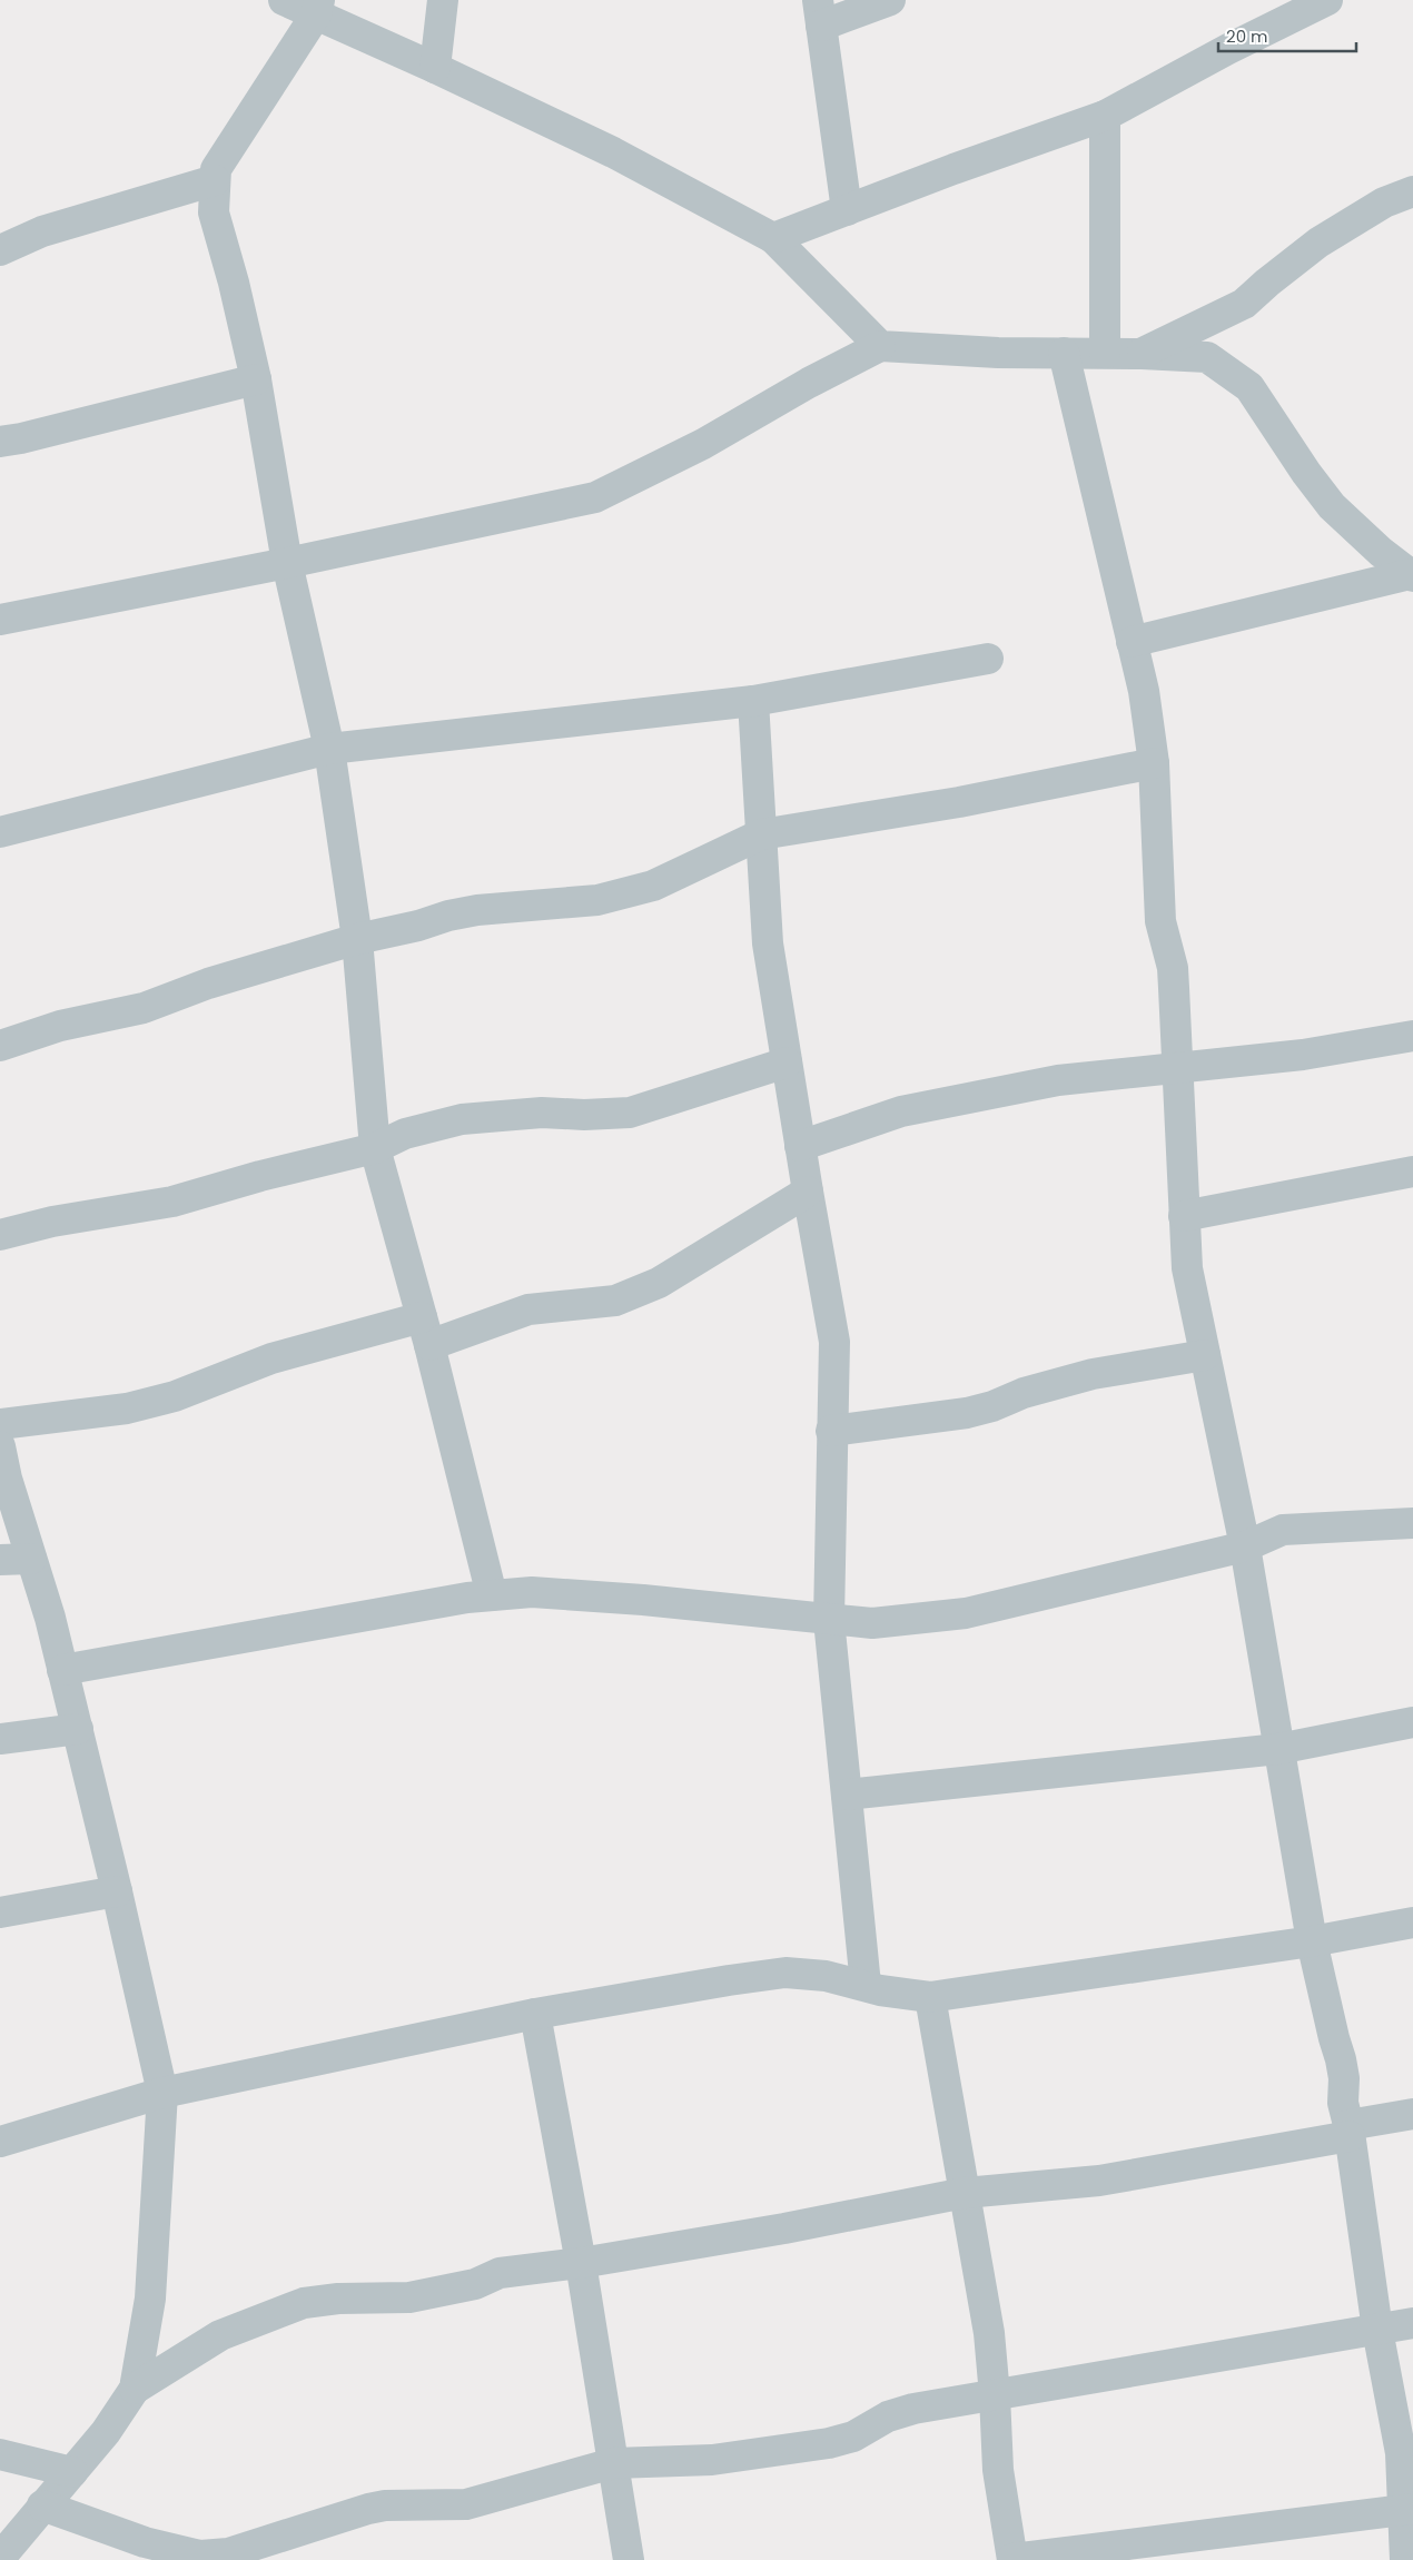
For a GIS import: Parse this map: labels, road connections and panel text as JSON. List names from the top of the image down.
{
  "scale_bar": "20 m"
}
